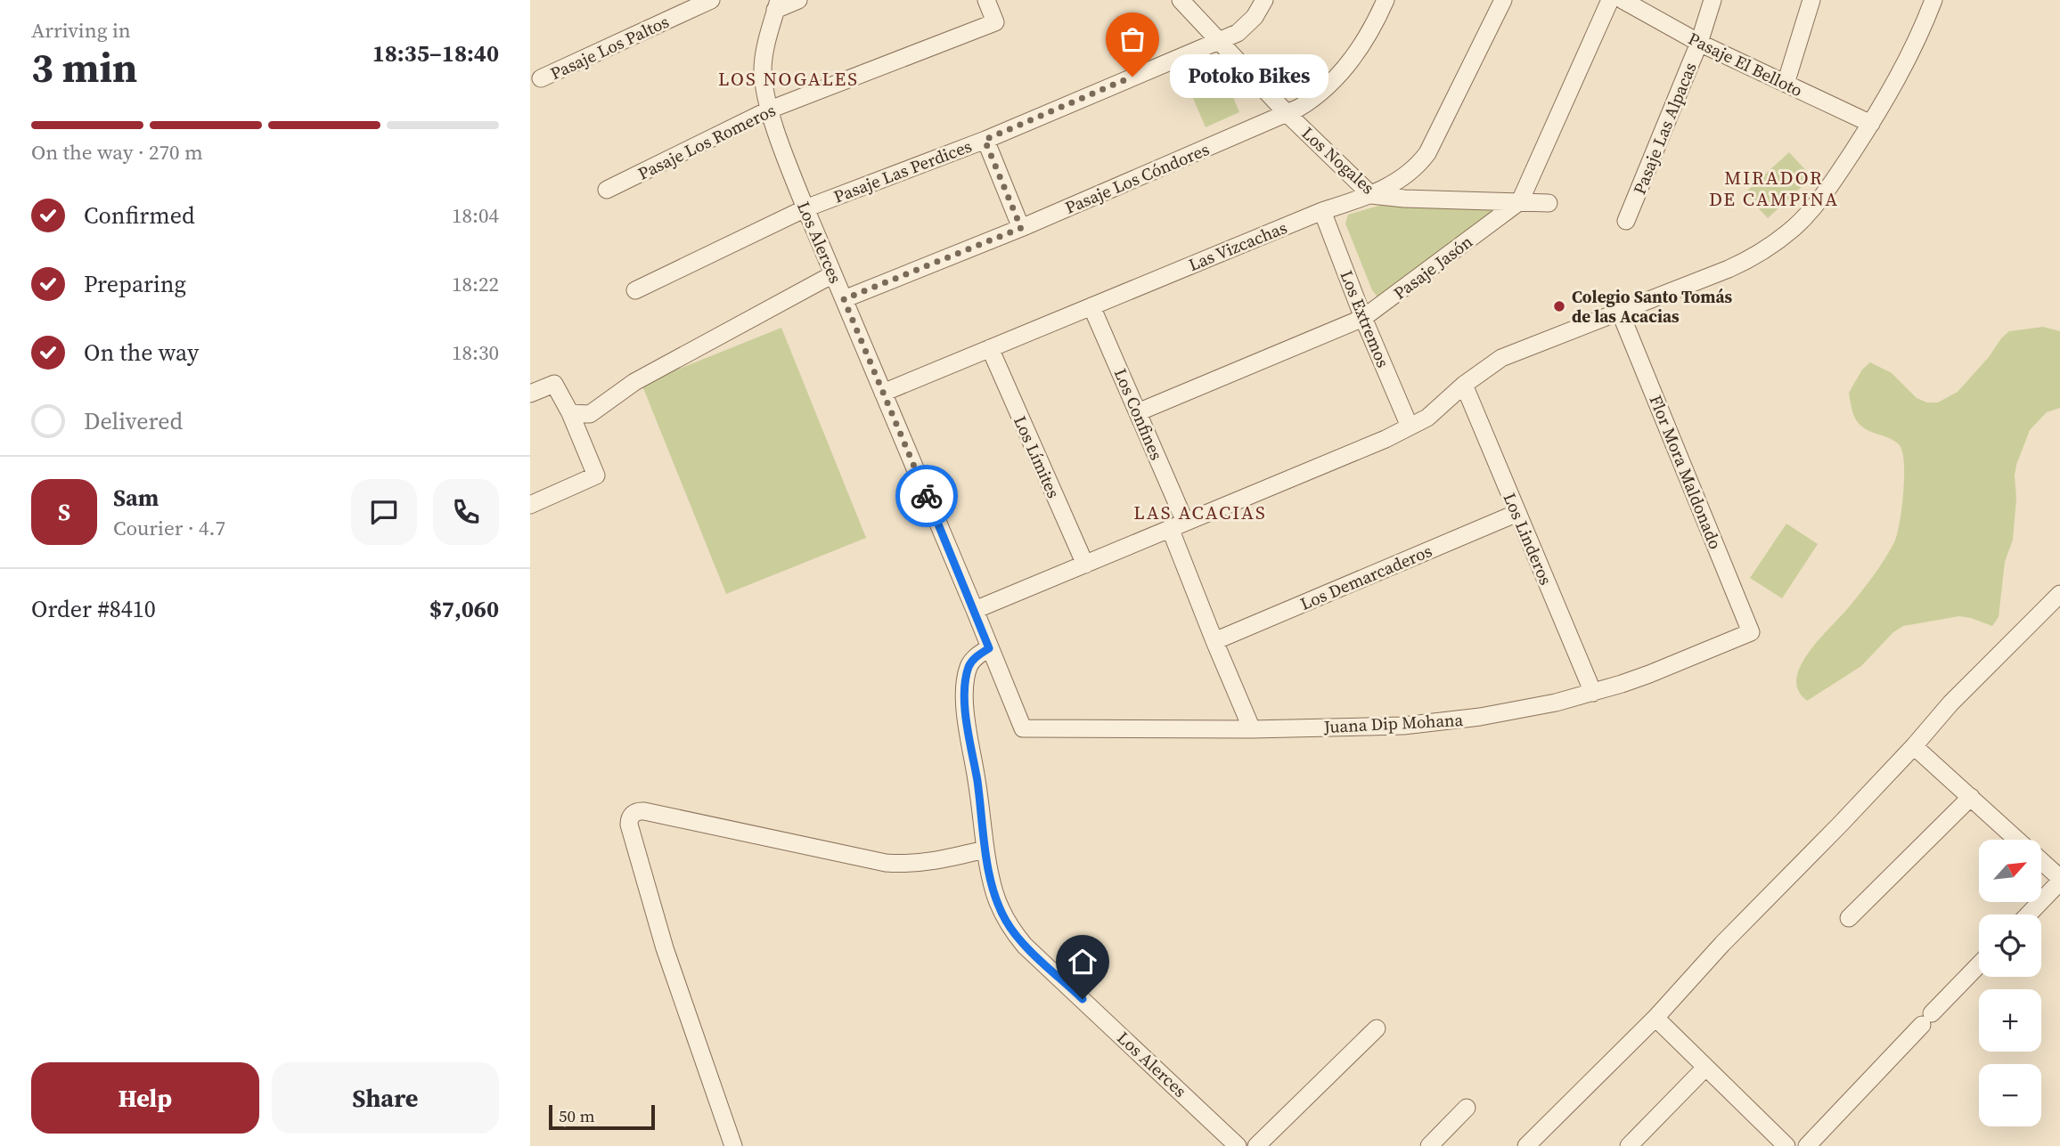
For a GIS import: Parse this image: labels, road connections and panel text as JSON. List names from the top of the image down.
{
  "streets": {
    "street": [
      "Pasaje Los Paltos",
      "Pasaje El Belloto",
      "Pasaje Las Alpacas",
      "Pasaje Los Romeros",
      "Los Nogales",
      "Pasaje Las Perdices",
      "Pasaje Los Cóndores",
      "Los Alerces",
      "Las Vizcachas",
      "Pasaje Jasón",
      "Los Extremos",
      "Los Confines",
      "Los Límites",
      "Flor Mora Maldonado",
      "Los Linderos",
      "Los Demarcaderos",
      "Juana Dip Mohana"
    ]
  },
  "crossings": [
    ["Pasaje El Belloto", "Pasaje Las Alpacas"],
    ["Pasaje Los Romeros", "Los Alerces"],
    ["Los Nogales", "Pasaje Las Perdices"],
    ["Los Nogales", "Pasaje Los Cóndores"],
    ["Los Nogales", "Las Vizcachas"],
    ["Los Nogales", "Pasaje Jasón"],
    ["Pasaje Las Perdices", "Los Alerces"],
    ["Pasaje Los Cóndores", "Los Alerces"],
    ["Los Alerces", "Las Vizcachas"],
    ["Los Alerces", "Juana Dip Mohana"],
    ["Las Vizcachas", "Los Extremos"],
    ["Las Vizcachas", "Los Confines"],
    ["Las Vizcachas", "Los Límites"],
    ["Pasaje Jasón", "Los Extremos"],
    ["Pasaje Jasón", "Los Confines"],
    ["Los Confines", "Los Demarcaderos"],
    ["Los Confines", "Juana Dip Mohana"],
    ["Flor Mora Maldonado", "Juana Dip Mohana"],
    ["Los Linderos", "Los Demarcaderos"],
    ["Los Linderos", "Juana Dip Mohana"]
  ],
  "districts": ["LOS NOGALES", "MIRADOR DE CAMPINA", "LAS ACACIAS"],
  "places": ["Potoko Bikes", "Colegio Santo Tomás de las Acacias"],
  "scale_bar": "50 m",
  "north": "top right",
  "page": {
    "heading": ["3 min", "Arriving in", "18:35–18:40"],
    "panel": [
      "Sam",
      "Courier · 4.7",
      "Order #8410",
      "$7,060"
    ],
    "bubble": "Potoko Bikes",
    "bar": "On the way · 270 m",
    "list": [
      ["Confirmed", "18:04"],
      ["Preparing", "18:22"],
      ["On the way", "18:30"],
      "Delivered"
    ],
    "round": "S",
    "map_buttons": ["+", "−"],
    "buttons": ["Help", "Share"],
    "scale": "50 m"
  }
}
